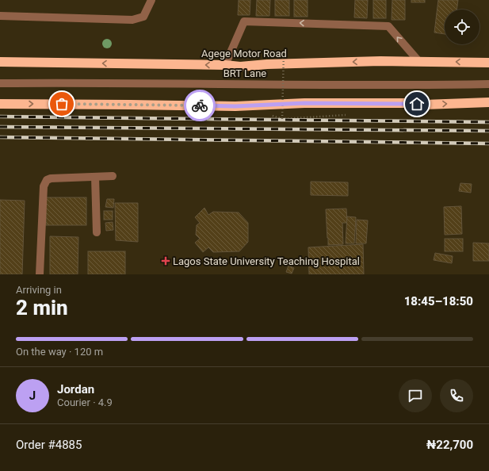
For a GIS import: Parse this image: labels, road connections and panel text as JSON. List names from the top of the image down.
{
  "streets": {
    "highway": ["Agege Motor Road"],
    "street": ["BRT Lane"]
  },
  "places": {
    "health": ["Lagos State University Teaching Hospital"]
  },
  "page": {
    "heading": ["2 min", "Arriving in", "18:45–18:50"],
    "panel": [
      "Jordan",
      "Courier · 4.9",
      "Order #4885",
      "₦22,700"
    ],
    "bar": "On the way · 120 m",
    "round": "J"
  }
}
